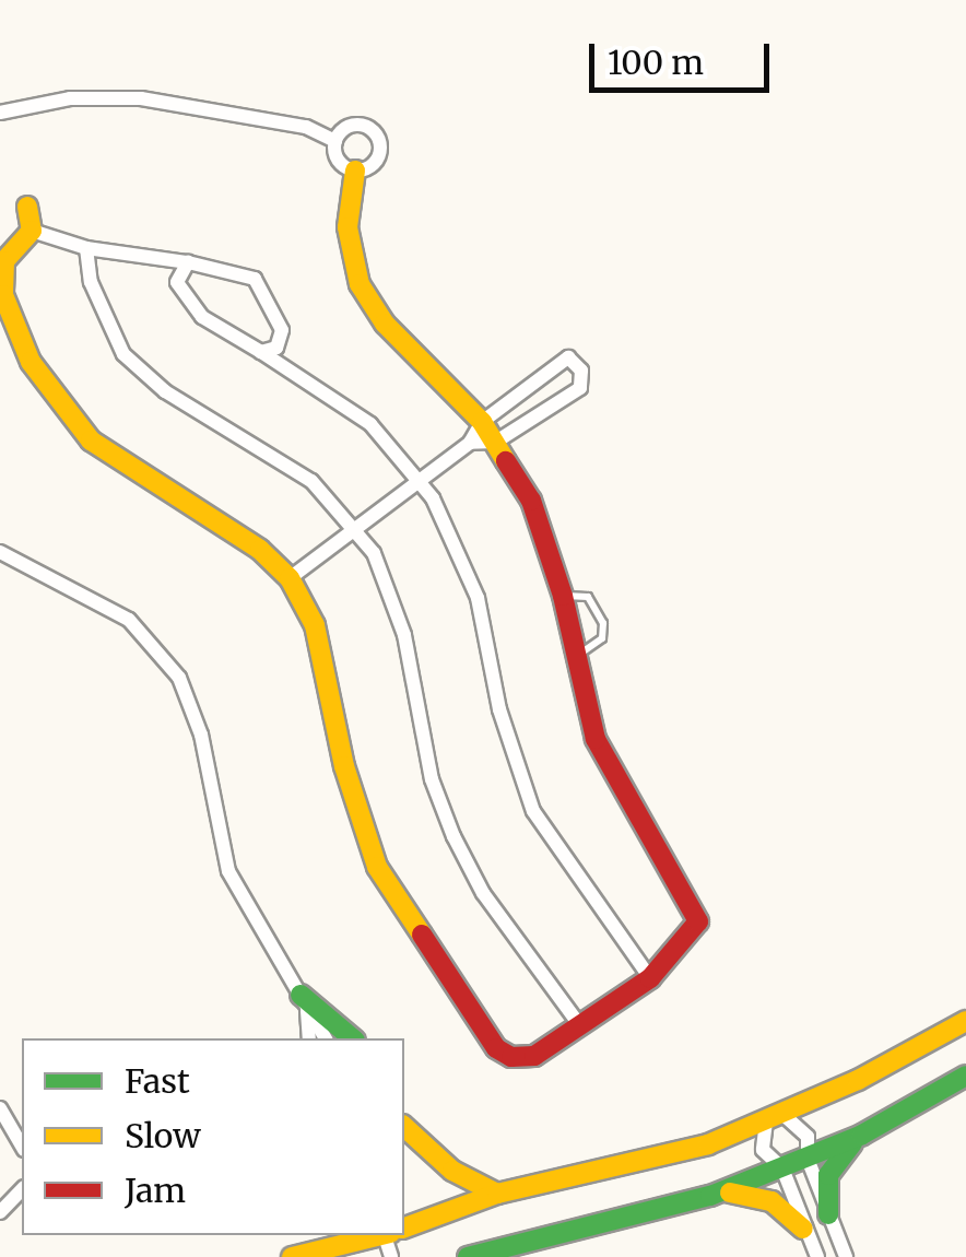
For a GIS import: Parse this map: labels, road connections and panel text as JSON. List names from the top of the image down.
{
  "legend": ["Fast", "Slow", "Jam"],
  "scale_bar": "100 m"
}
